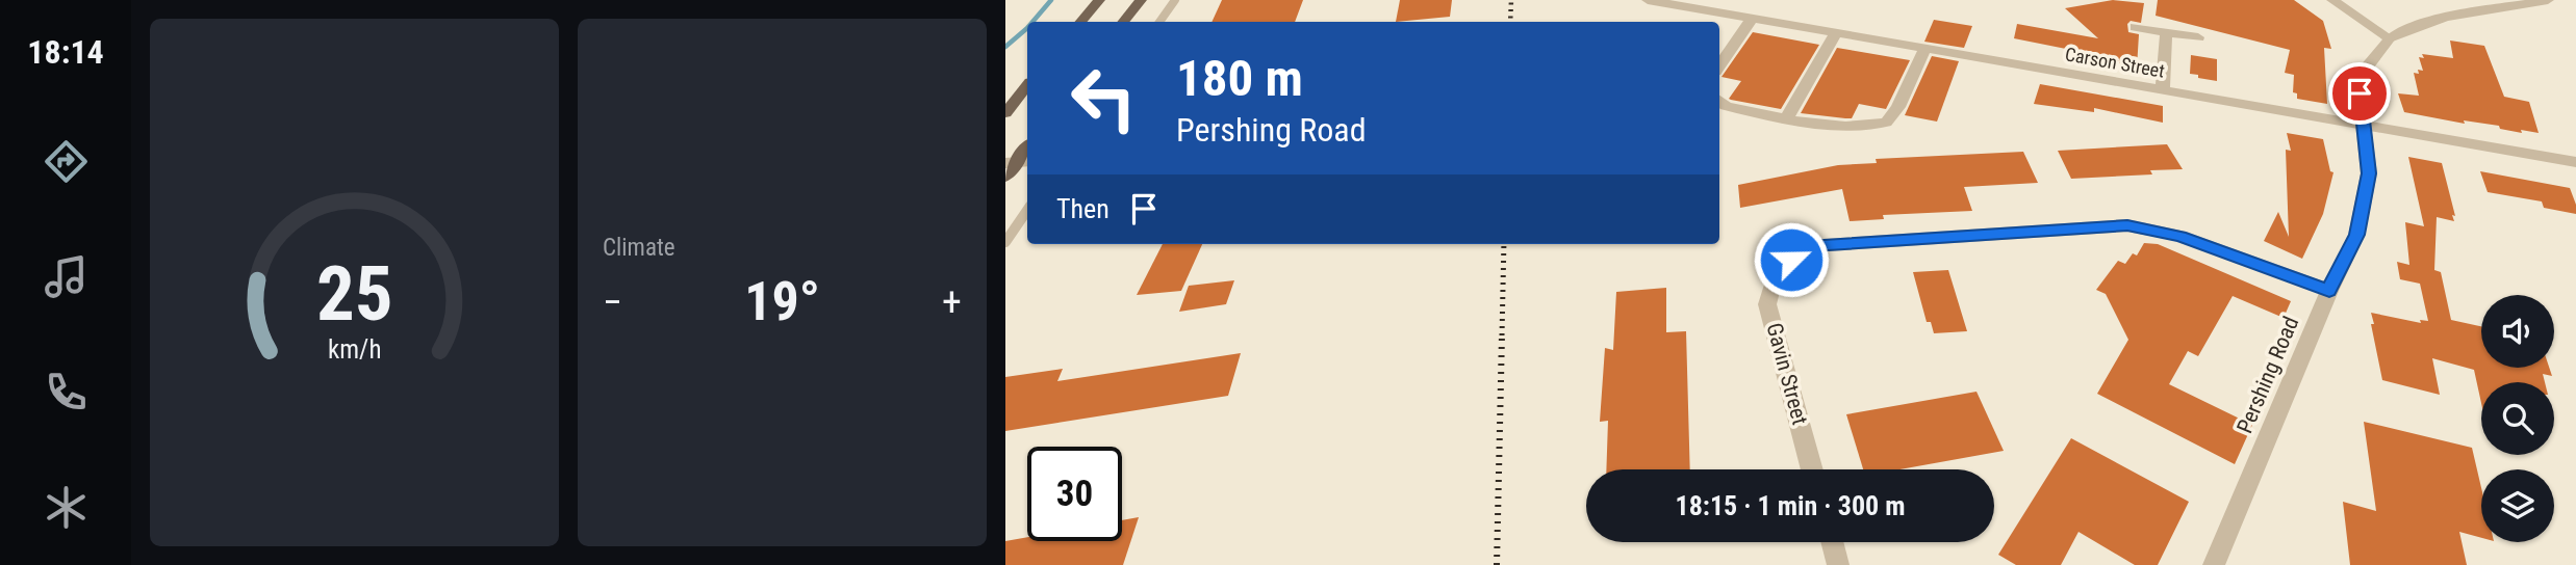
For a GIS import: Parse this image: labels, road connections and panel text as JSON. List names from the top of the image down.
{
  "streets": {
    "street": ["Carson Street", "Gavin Street", "Pershing Road"]
  },
  "crossings": [
    ["Carson Street", "Pershing Road"],
    ["Gavin Street", "Pershing Road"]
  ],
  "page": {
    "tabs": "18:14",
    "tile": "Climate",
    "turn": ["180 m", "Pershing Road"],
    "then": "Then",
    "heat": ["−", "19°", "+"],
    "limit": "30",
    "trip": "18:15 · 1 min · 300 m",
    "gauge": ["25", "km/h"]
  }
}
